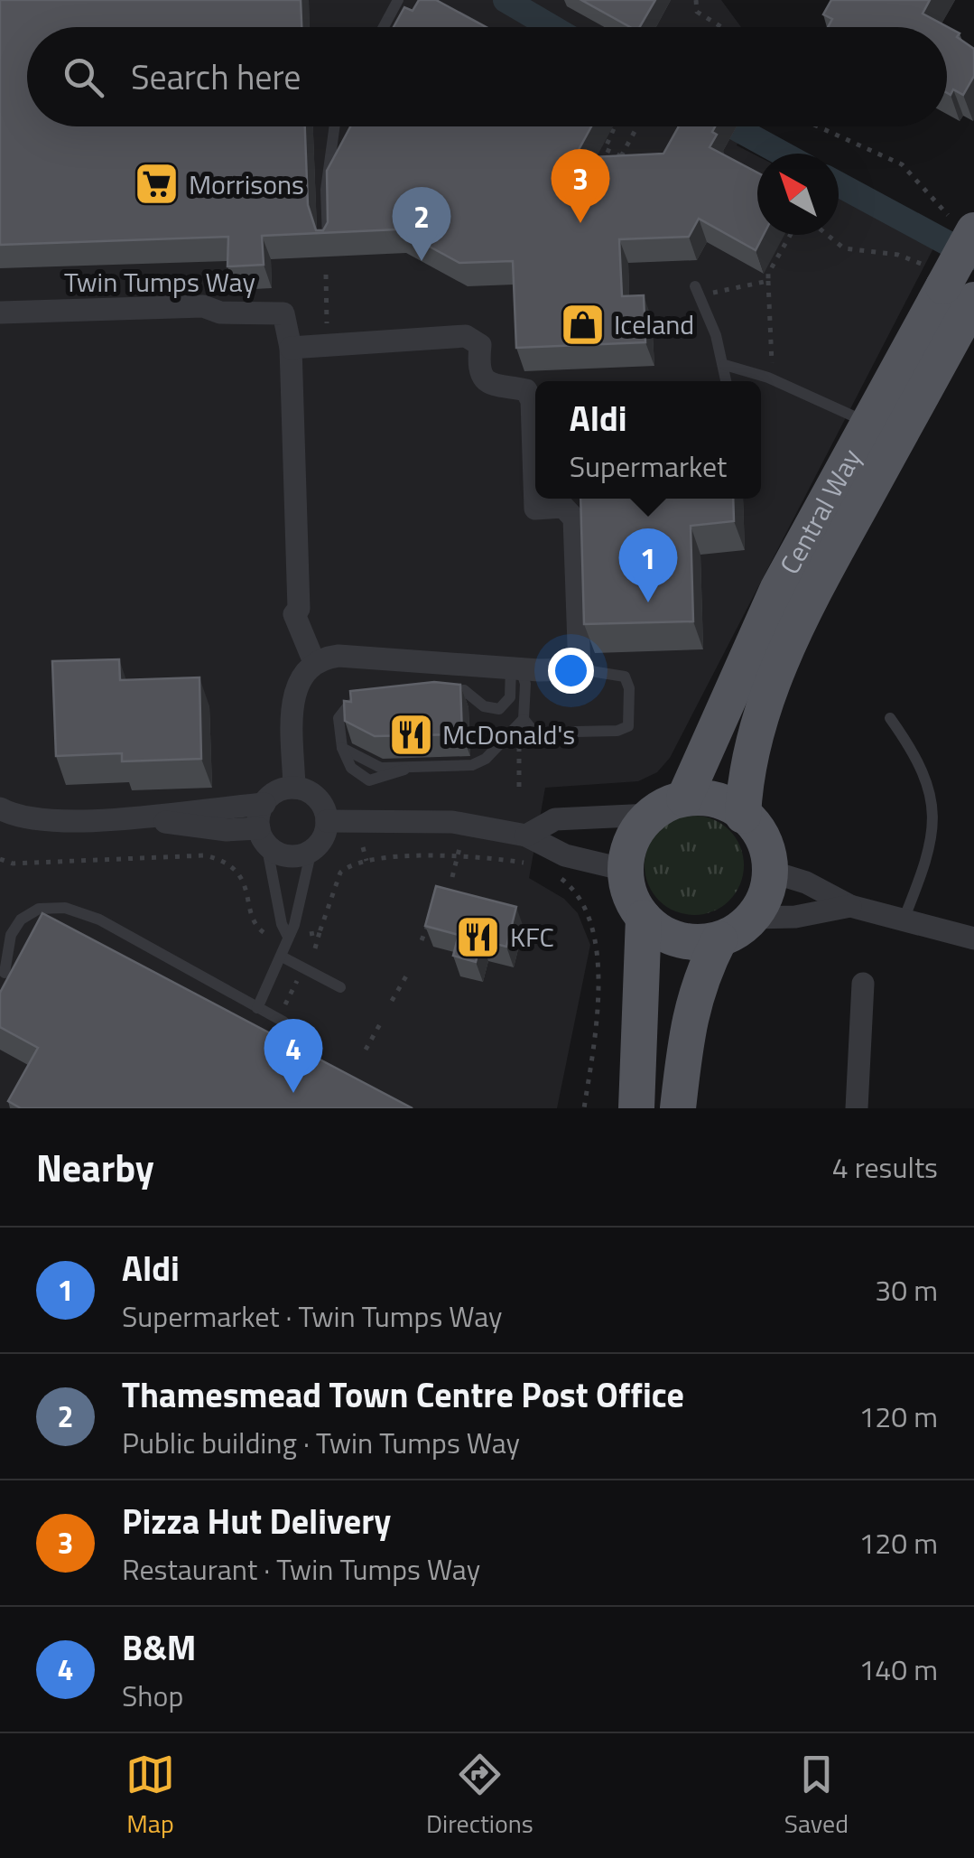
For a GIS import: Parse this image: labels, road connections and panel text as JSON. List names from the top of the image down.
{
  "streets": {
    "main road": ["Central Way"],
    "street": ["Twin Tumps Way"]
  },
  "places": {
    "supermarket": ["Morrisons"],
    "shop": ["Iceland"],
    "restaurant": ["McDonald's", "KFC"]
  },
  "north": "top left",
  "page": {
    "search": "Search here",
    "pins": [
      "3",
      "2",
      "1",
      "4"
    ],
    "popup": ["Aldi", "Supermarket"],
    "heading": ["Nearby", "4 results"],
    "list": [
      {
        "mark": "1",
        "name": "Aldi",
        "note": "Supermarket · Twin Tumps Way",
        "value": "30 m"
      },
      {
        "mark": "2",
        "name": "Thamesmead Town Centre Post Office",
        "note": "Public building · Twin Tumps Way",
        "value": "120 m"
      },
      {
        "mark": "3",
        "name": "Pizza Hut Delivery",
        "note": "Restaurant · Twin Tumps Way",
        "value": "120 m"
      },
      {
        "mark": "4",
        "name": "B&M",
        "note": "Shop",
        "value": "140 m"
      }
    ],
    "nav": ["Map", "Directions", "Saved"]
  }
}
